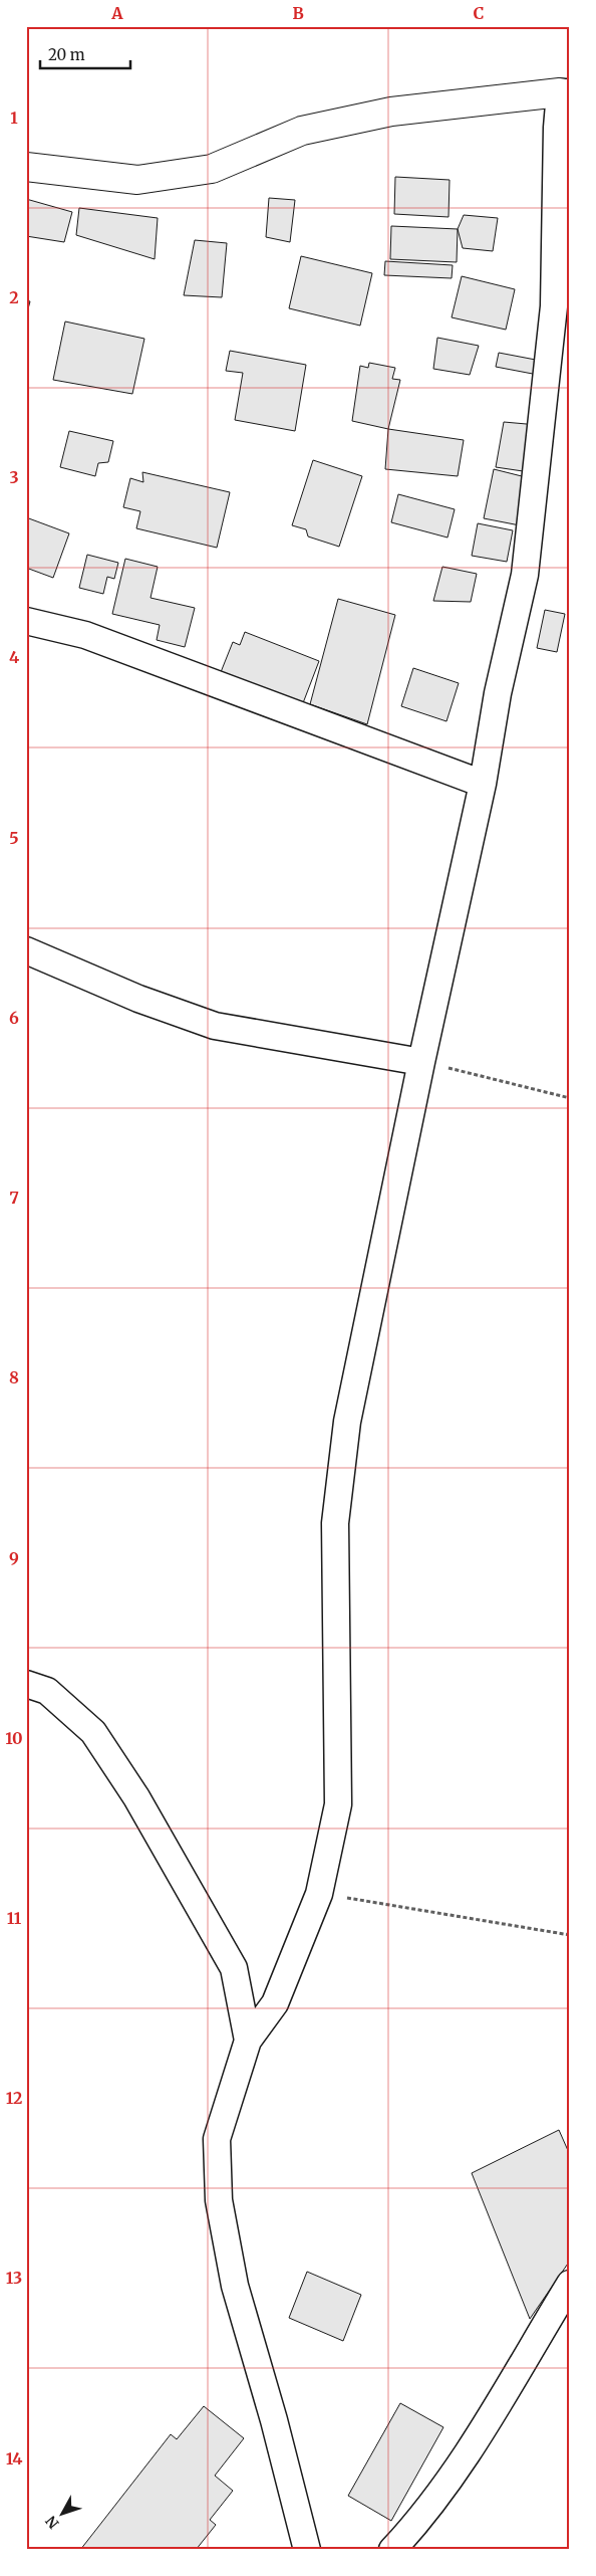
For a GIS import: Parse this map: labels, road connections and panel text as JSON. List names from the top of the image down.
{
  "scale_bar": "20 m",
  "north": "bottom left",
  "grid": {
    "columns": ["A", "B", "C"],
    "rows": [
      "1",
      "2",
      "3",
      "4",
      "5",
      "6",
      "7",
      "8",
      "9",
      "10",
      "11",
      "12",
      "13",
      "14"
    ]
  }
}
